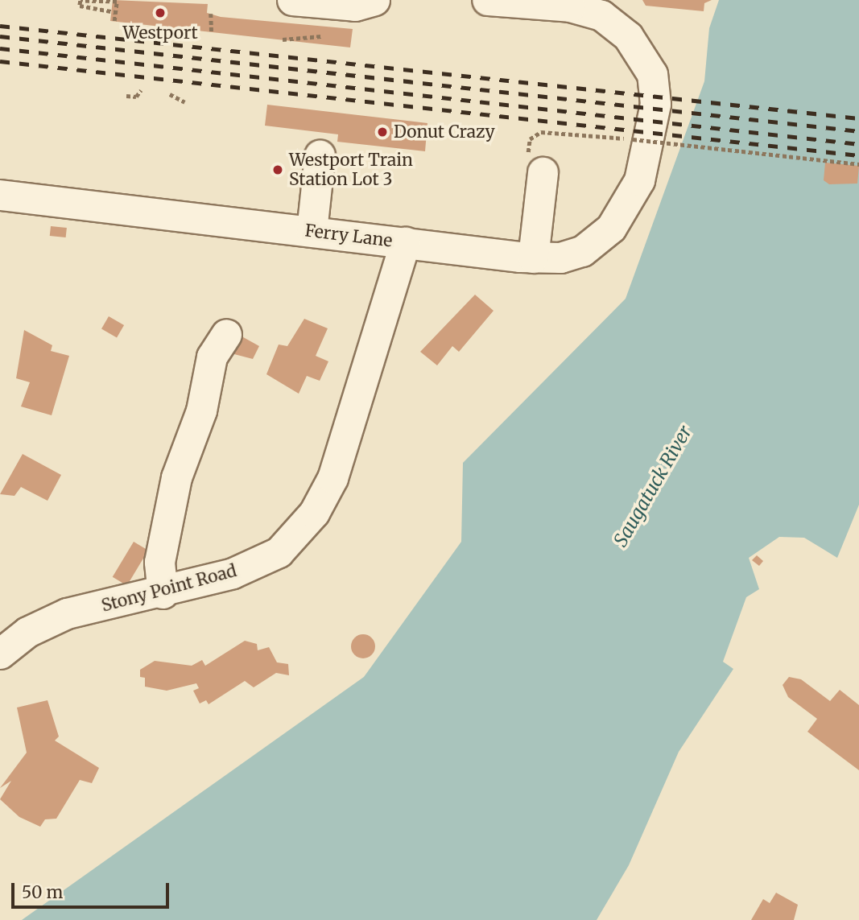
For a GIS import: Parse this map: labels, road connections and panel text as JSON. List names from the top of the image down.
{
  "streets": {
    "street": ["Ferry Lane", "Stony Point Road"]
  },
  "crossings": [
    ["Ferry Lane", "Stony Point Road"]
  ],
  "water": ["Saugatuck River"],
  "places": ["Westport", "Donut Crazy", "Westport Train Station Lot 3"],
  "scale_bar": "50 m"
}
